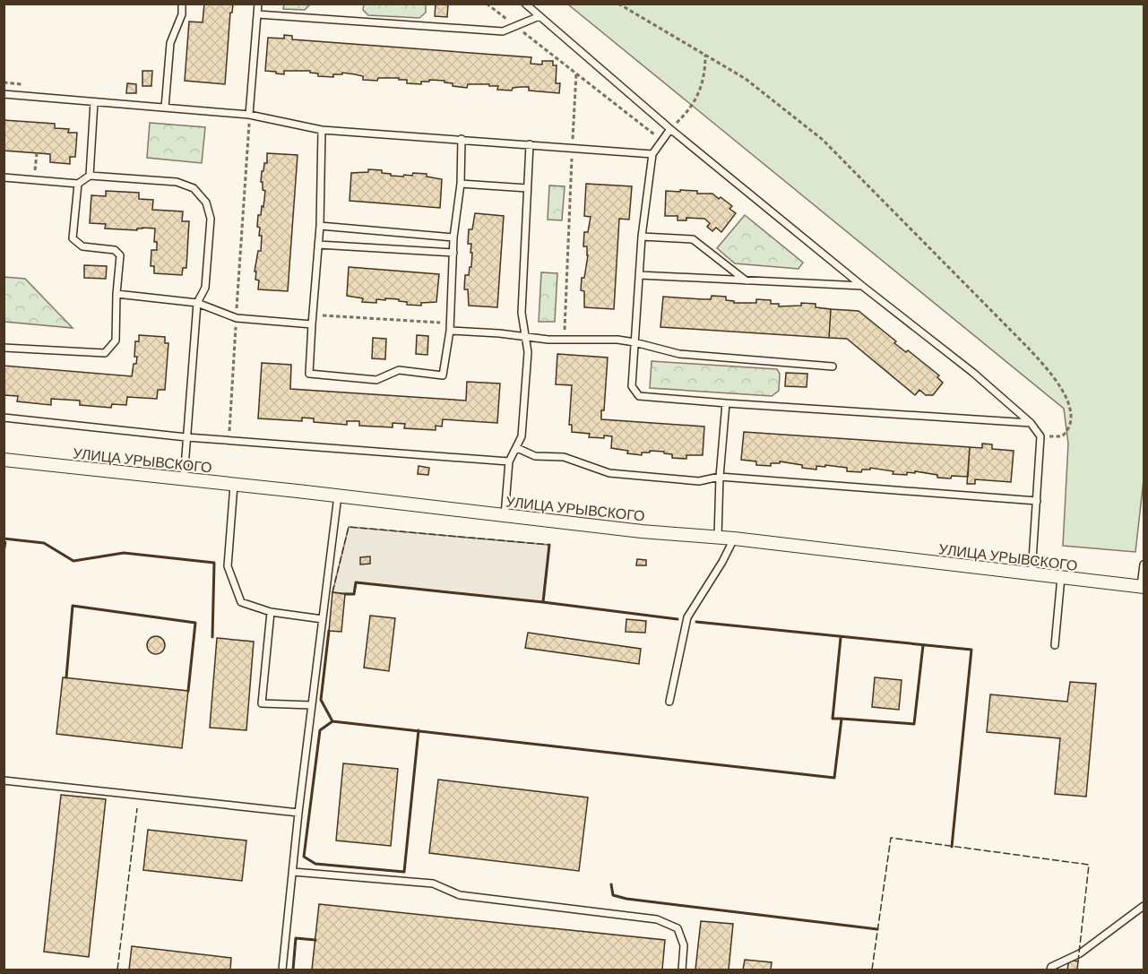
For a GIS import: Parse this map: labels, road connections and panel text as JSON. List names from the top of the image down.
{
  "streets": {
    "street": ["УЛИЦА УРЫВСКОГО"]
  }
}
